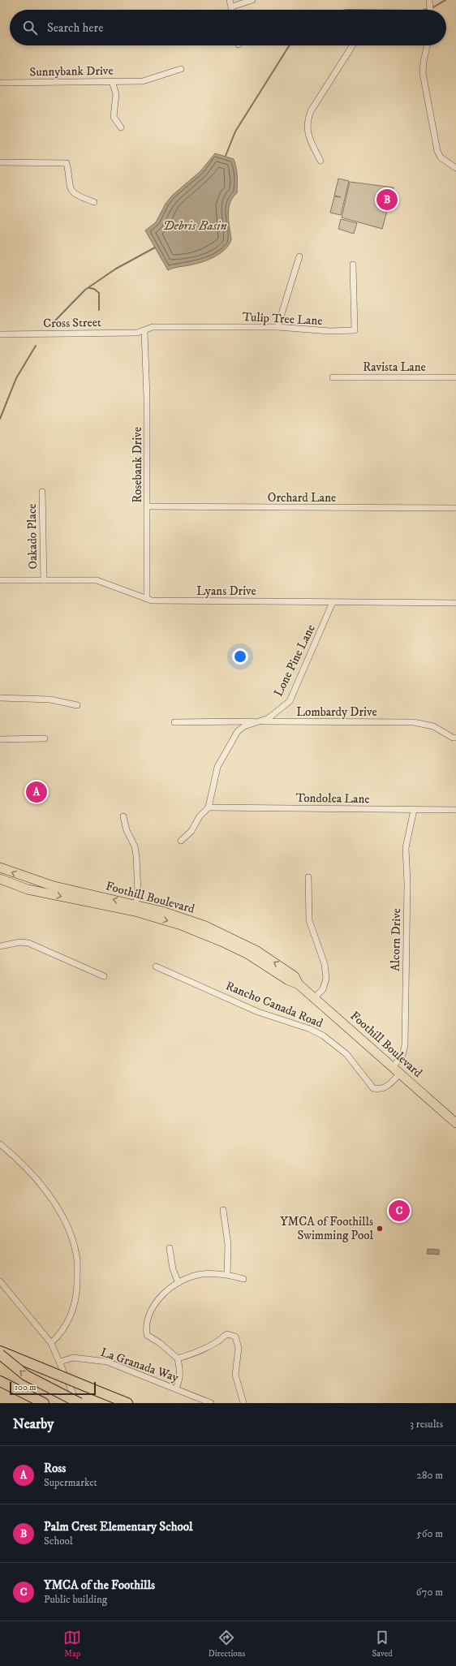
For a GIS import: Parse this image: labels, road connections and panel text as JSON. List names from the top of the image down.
{
  "streets": {
    "main road": ["Foothill Boulevard"],
    "street": [
      "Sunnybank Drive",
      "Tulip Tree Lane",
      "Cross Street",
      "Ravista Lane",
      "Rosebank Drive",
      "Orchard Lane",
      "Oakado Place",
      "Lyans Drive",
      "Lone Pine Lane",
      "Lombardy Drive",
      "Tondolea Lane",
      "Alcorn Drive",
      "Rancho Canada Road",
      "La Granada Way"
    ]
  },
  "crossings": [
    ["Tulip Tree Lane", "Cross Street"],
    ["Tulip Tree Lane", "Rosebank Drive"],
    ["Cross Street", "Rosebank Drive"],
    ["Rosebank Drive", "Orchard Lane"],
    ["Rosebank Drive", "Lyans Drive"],
    ["Oakado Place", "Lyans Drive"],
    ["Lyans Drive", "Lone Pine Lane"],
    ["Lone Pine Lane", "Lombardy Drive"],
    ["Lone Pine Lane", "Tondolea Lane"],
    ["Tondolea Lane", "Alcorn Drive"],
    ["Foothill Boulevard", "Alcorn Drive"],
    ["Foothill Boulevard", "Rancho Canada Road"]
  ],
  "water": ["Debris Basin"],
  "places": ["YMCA of Foothills Swimming Pool"],
  "scale_bar": "100 m",
  "page": {
    "search": "Search here",
    "pins": ["B", "A", "C"],
    "scale": "100 m",
    "heading": ["Nearby", "3 results"],
    "list": [
      {
        "mark": "A",
        "name": "Ross",
        "note": "Supermarket",
        "value": "280 m"
      },
      {
        "mark": "B",
        "name": "Palm Crest Elementary School",
        "note": "School",
        "value": "560 m"
      },
      {
        "mark": "C",
        "name": "YMCA of the Foothills",
        "note": "Public building",
        "value": "670 m"
      }
    ],
    "nav": ["Map", "Directions", "Saved"]
  }
}
